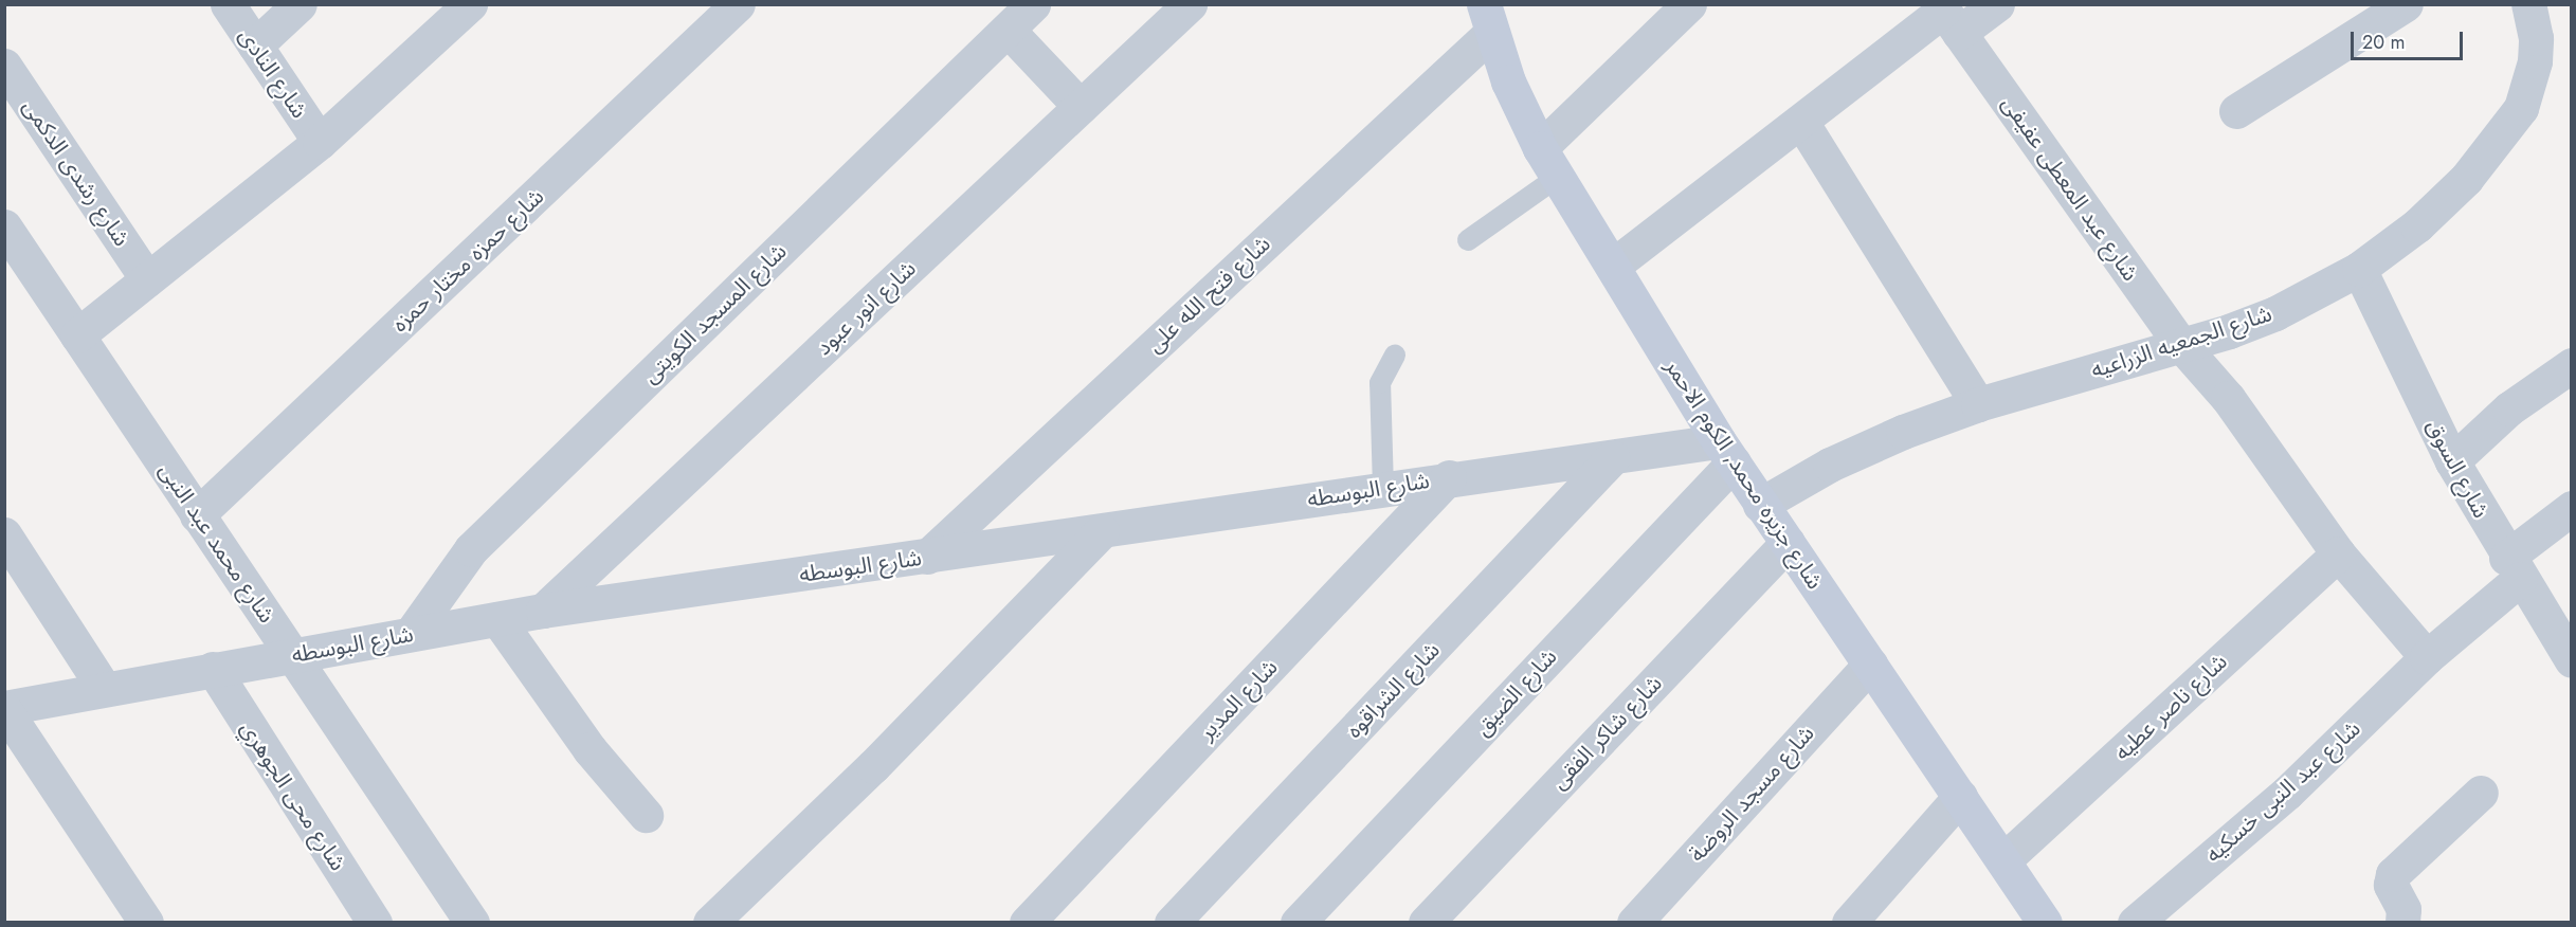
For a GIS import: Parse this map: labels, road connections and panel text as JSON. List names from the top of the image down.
{
  "streets": {
    "street": [
      "شارع النادى",
      "شارع رشدى الدكمى",
      "شارع عبد المعطى عفيفى",
      "شارع حمزه مختار حمزه",
      "شارع فتح الله على",
      "شارع انور عبود",
      "شارع المسجد الكويتى",
      "شارع الجمعيه الزراعيه",
      "شارع السوق",
      "شارع جزيره محمد, الكوم الاحمر",
      "شارع البوسطه",
      "شارع محمد عبد النبى",
      "شارع الشراقوه",
      "شارع الضيق",
      "شارع المدير",
      "شارع ناصر عطيه",
      "شارع شاكر الفقى",
      "شارع عبد النبى خسكيه",
      "شارع مسجد الروضة",
      "شارع محى الجوهري"
    ]
  },
  "crossings": [
    ["شارع عبد المعطى عفيفى", "شارع الجمعيه الزراعيه"],
    ["شارع عبد المعطى عفيفى", "شارع ناصر عطيه"],
    ["شارع عبد المعطى عفيفى", "شارع عبد النبى خسكيه"],
    ["شارع حمزه مختار حمزه", "شارع محمد عبد النبى"],
    ["شارع فتح الله على", "شارع جزيره محمد, الكوم الاحمر"],
    ["شارع فتح الله على", "شارع البوسطه"],
    ["شارع انور عبود", "شارع البوسطه"],
    ["شارع المسجد الكويتى", "شارع البوسطه"],
    ["شارع الجمعيه الزراعيه", "شارع السوق"],
    ["شارع الجمعيه الزراعيه", "شارع جزيره محمد, الكوم الاحمر"],
    ["شارع السوق", "شارع عبد النبى خسكيه"],
    ["شارع جزيره محمد, الكوم الاحمر", "شارع البوسطه"],
    ["شارع جزيره محمد, الكوم الاحمر", "شارع الضيق"],
    ["شارع جزيره محمد, الكوم الاحمر", "شارع ناصر عطيه"],
    ["شارع جزيره محمد, الكوم الاحمر", "شارع شاكر الفقى"],
    ["شارع جزيره محمد, الكوم الاحمر", "شارع مسجد الروضة"],
    ["شارع البوسطه", "شارع محمد عبد النبى"],
    ["شارع البوسطه", "شارع الشراقوه"],
    ["شارع البوسطه", "شارع الضيق"],
    ["شارع البوسطه", "شارع المدير"],
    ["شارع البوسطه", "شارع محى الجوهري"]
  ],
  "scale_bar": "20 m"
}
